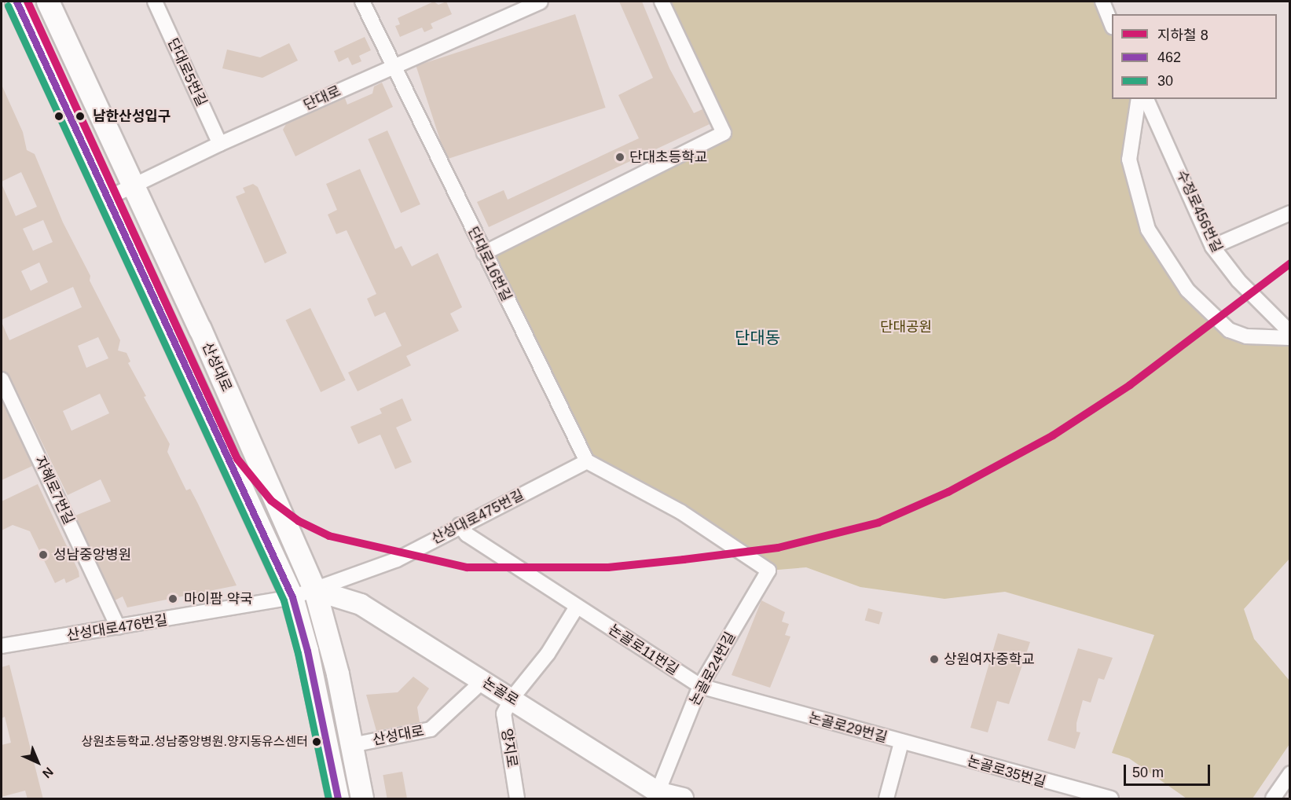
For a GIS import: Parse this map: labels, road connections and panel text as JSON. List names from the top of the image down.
{
  "streets": {
    "main road": ["산성대로"],
    "street": [
      "단대로5번길",
      "단대로",
      "수정로456번길",
      "단대로16번길",
      "자혜로7번길",
      "산성대로475번길",
      "산성대로476번길",
      "논골로11번길",
      "논골로24번길",
      "논골로",
      "논골로29번길",
      "양지로",
      "논골로35번길"
    ]
  },
  "crossings": [
    ["단대로5번길", "단대로"],
    ["단대로", "단대로16번길"],
    ["단대로", "산성대로"],
    ["단대로16번길", "산성대로475번길"],
    ["단대로16번길", "논골로24번길"],
    ["산성대로", "산성대로475번길"],
    ["산성대로", "산성대로476번길"],
    ["산성대로", "논골로"],
    ["자혜로7번길", "산성대로476번길"],
    ["산성대로475번길", "산성대로476번길"],
    ["산성대로475번길", "논골로11번길"],
    ["산성대로475번길", "논골로24번길"],
    ["산성대로475번길", "논골로"],
    ["산성대로476번길", "논골로"],
    ["논골로11번길", "논골로24번길"],
    ["논골로11번길", "논골로29번길"],
    ["논골로24번길", "논골로"],
    ["논골로", "양지로"],
    ["논골로29번길", "논골로35번길"]
  ],
  "districts": ["단대동"],
  "parks": ["단대공원"],
  "places": [
    "남한산성입구",
    "단대초등학교",
    "성남중앙병원",
    "마이팜 약국",
    "상원여자중학교",
    "상원초등학교.성남중앙병원.양지동유스센터"
  ],
  "lines": ["metro line 8", "transit line 462", "transit line 30"],
  "legend": ["지하철 8", "462", "30"],
  "scale_bar": "50 m",
  "north": "bottom right"
}
